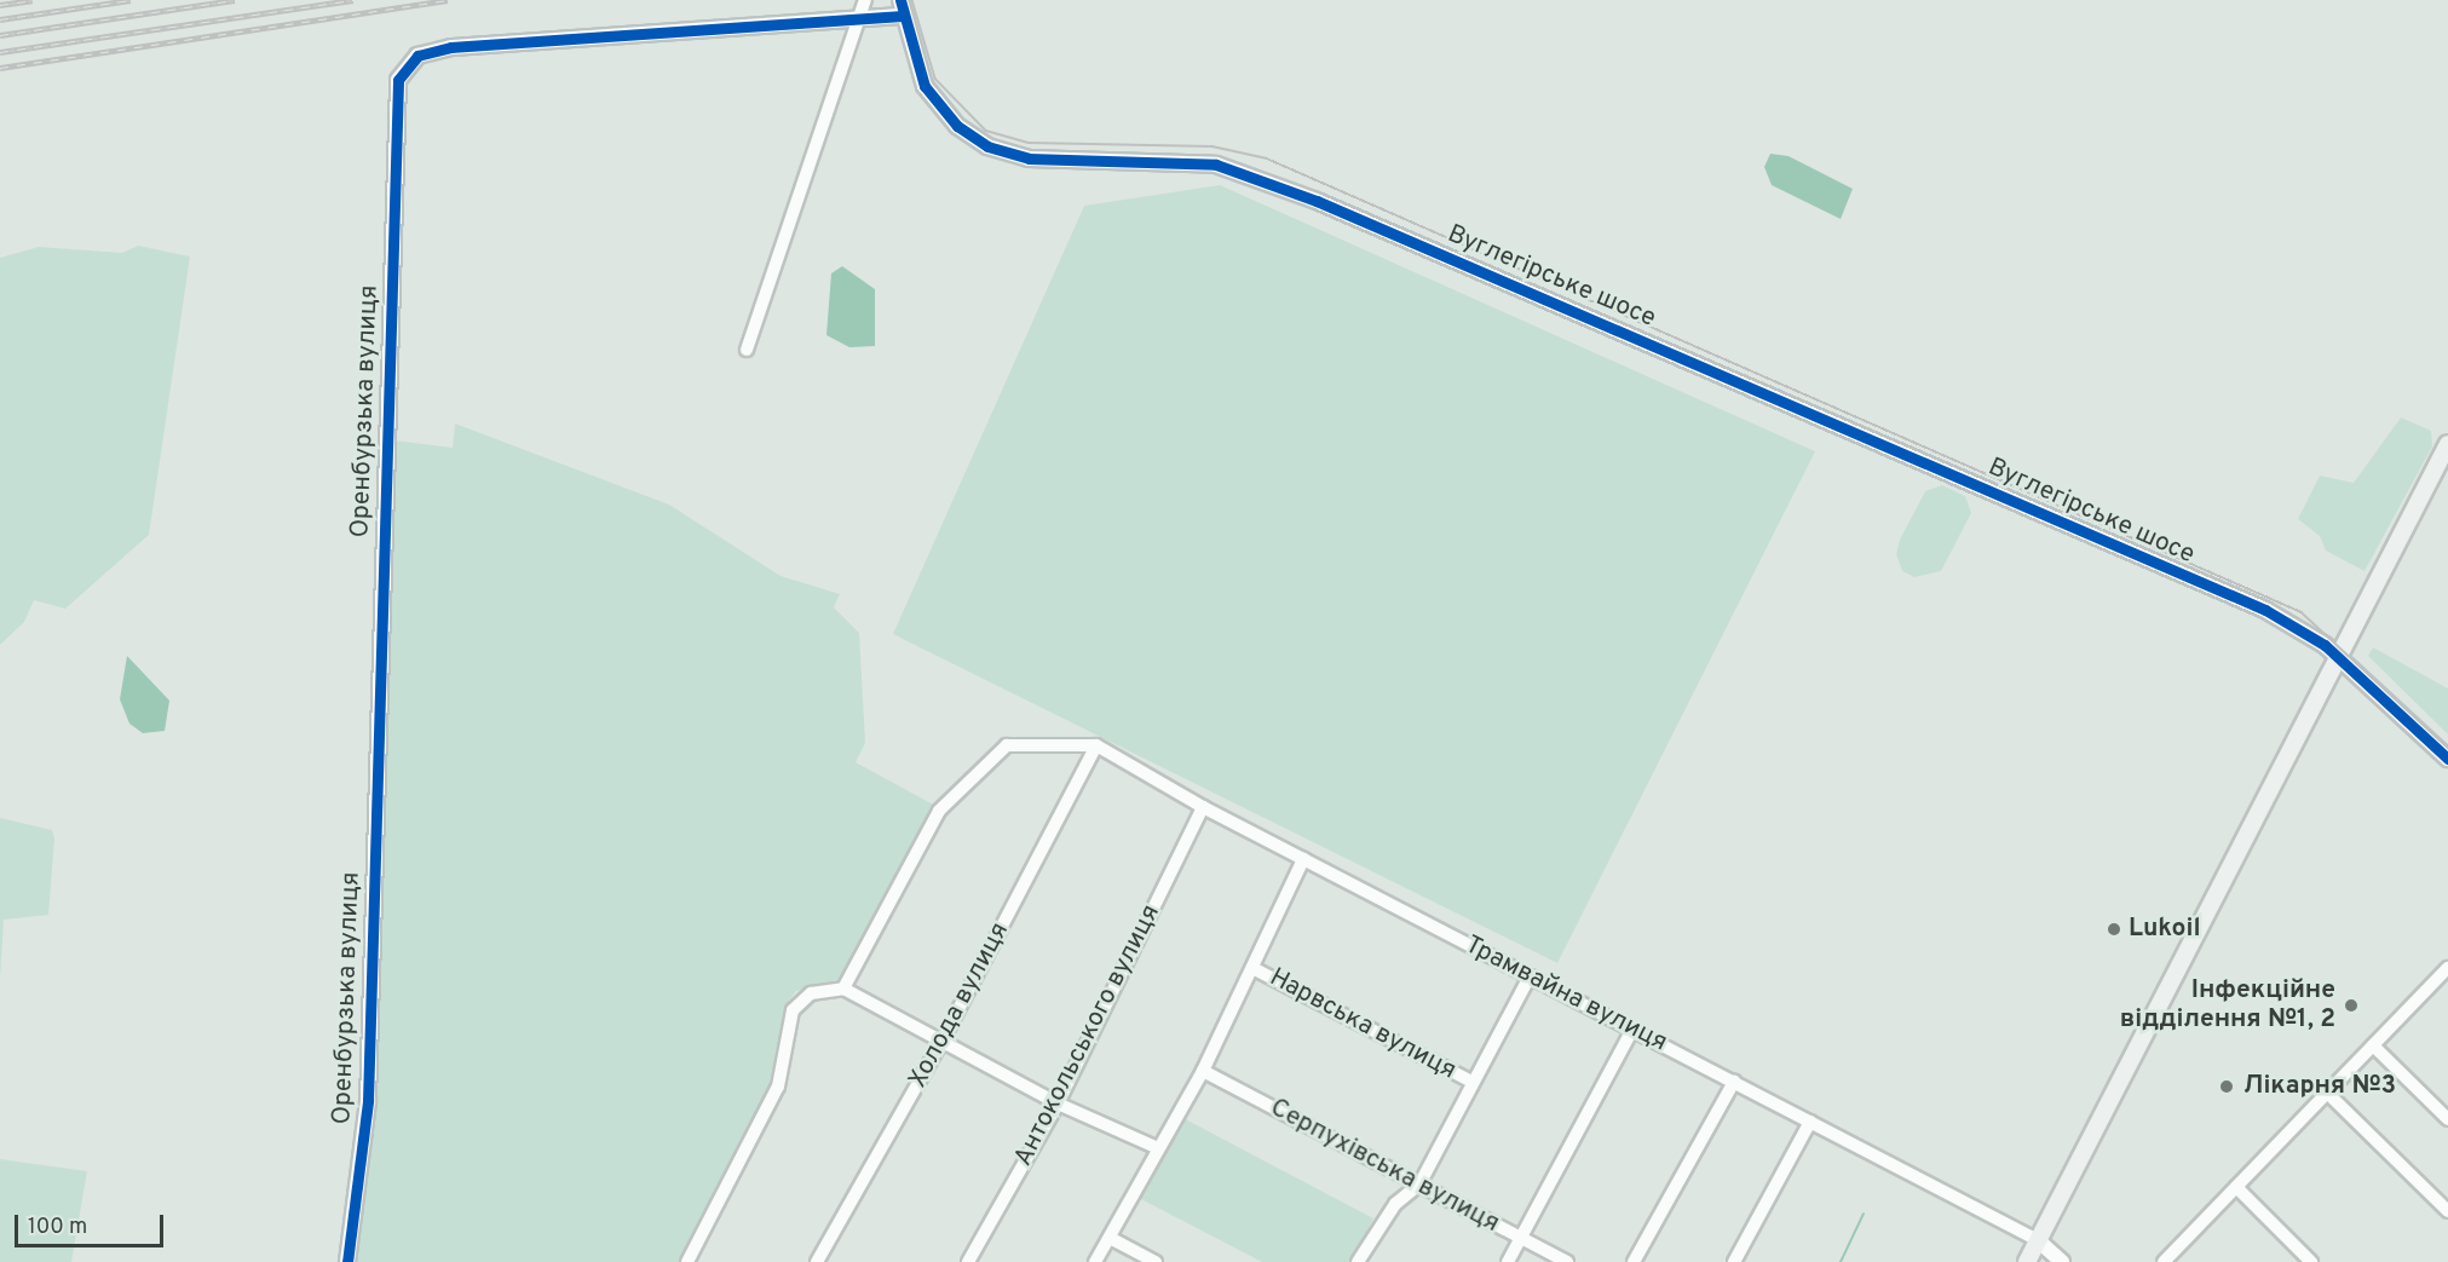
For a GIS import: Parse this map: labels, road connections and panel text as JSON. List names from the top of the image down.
{
  "streets": {
    "street": [
      "Вуглегірське шосе",
      "Оренбурзька вулиця",
      "Трамвайна вулиця",
      "Холода вулиця",
      "Нарвська вулиця",
      "Антокольського вулиця",
      "Серпухівська вулиця"
    ]
  },
  "crossings": [
    ["Вуглегірське шосе", "Оренбурзька вулиця"],
    ["Трамвайна вулиця", "Холода вулиця"],
    ["Трамвайна вулиця", "Антокольського вулиця"]
  ],
  "places": ["Lukoil", "Інфекційне відділення №1, 2", "Лікарня №3"],
  "scale_bar": "100 m"
}
